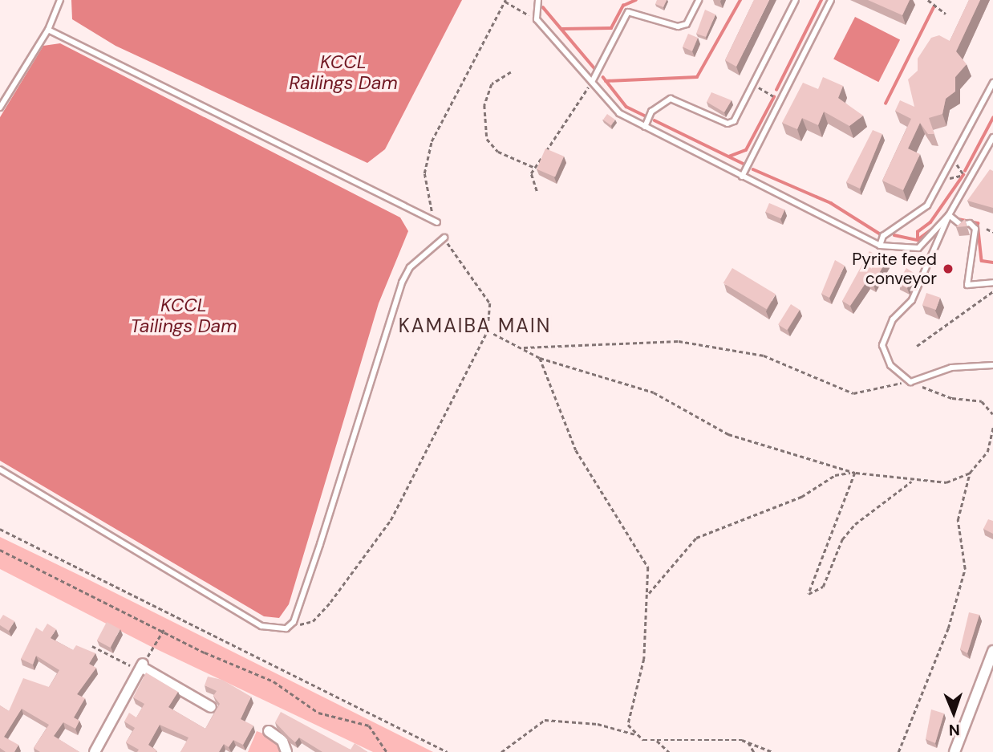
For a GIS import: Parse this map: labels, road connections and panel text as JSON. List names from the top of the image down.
{
  "districts": ["KAMAIBA MAIN"],
  "water": ["KCCL Railings Dam", "KCCL Tailings Dam"],
  "places": ["Pyrite feed conveyor"],
  "north": "bottom"
}
